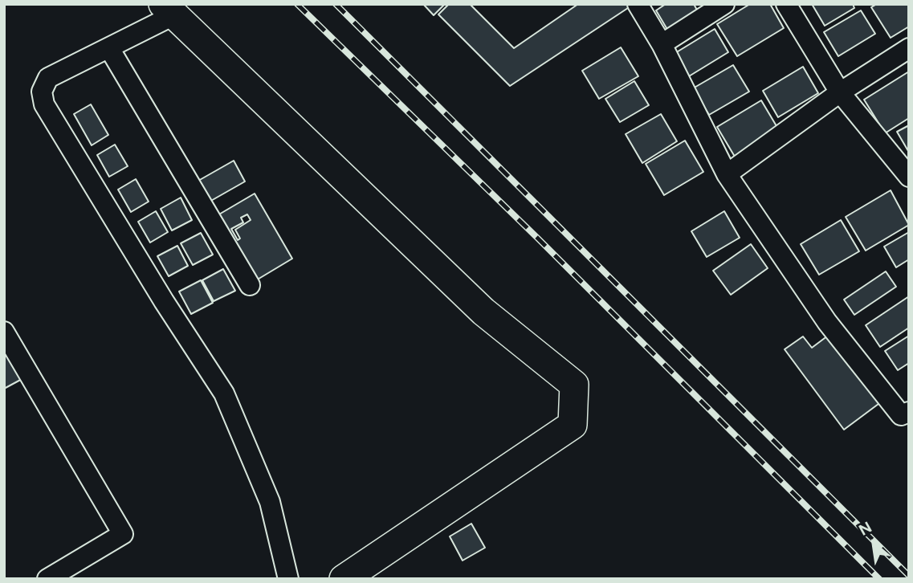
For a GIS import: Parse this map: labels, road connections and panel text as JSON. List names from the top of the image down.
{
  "north": "top left"
}
